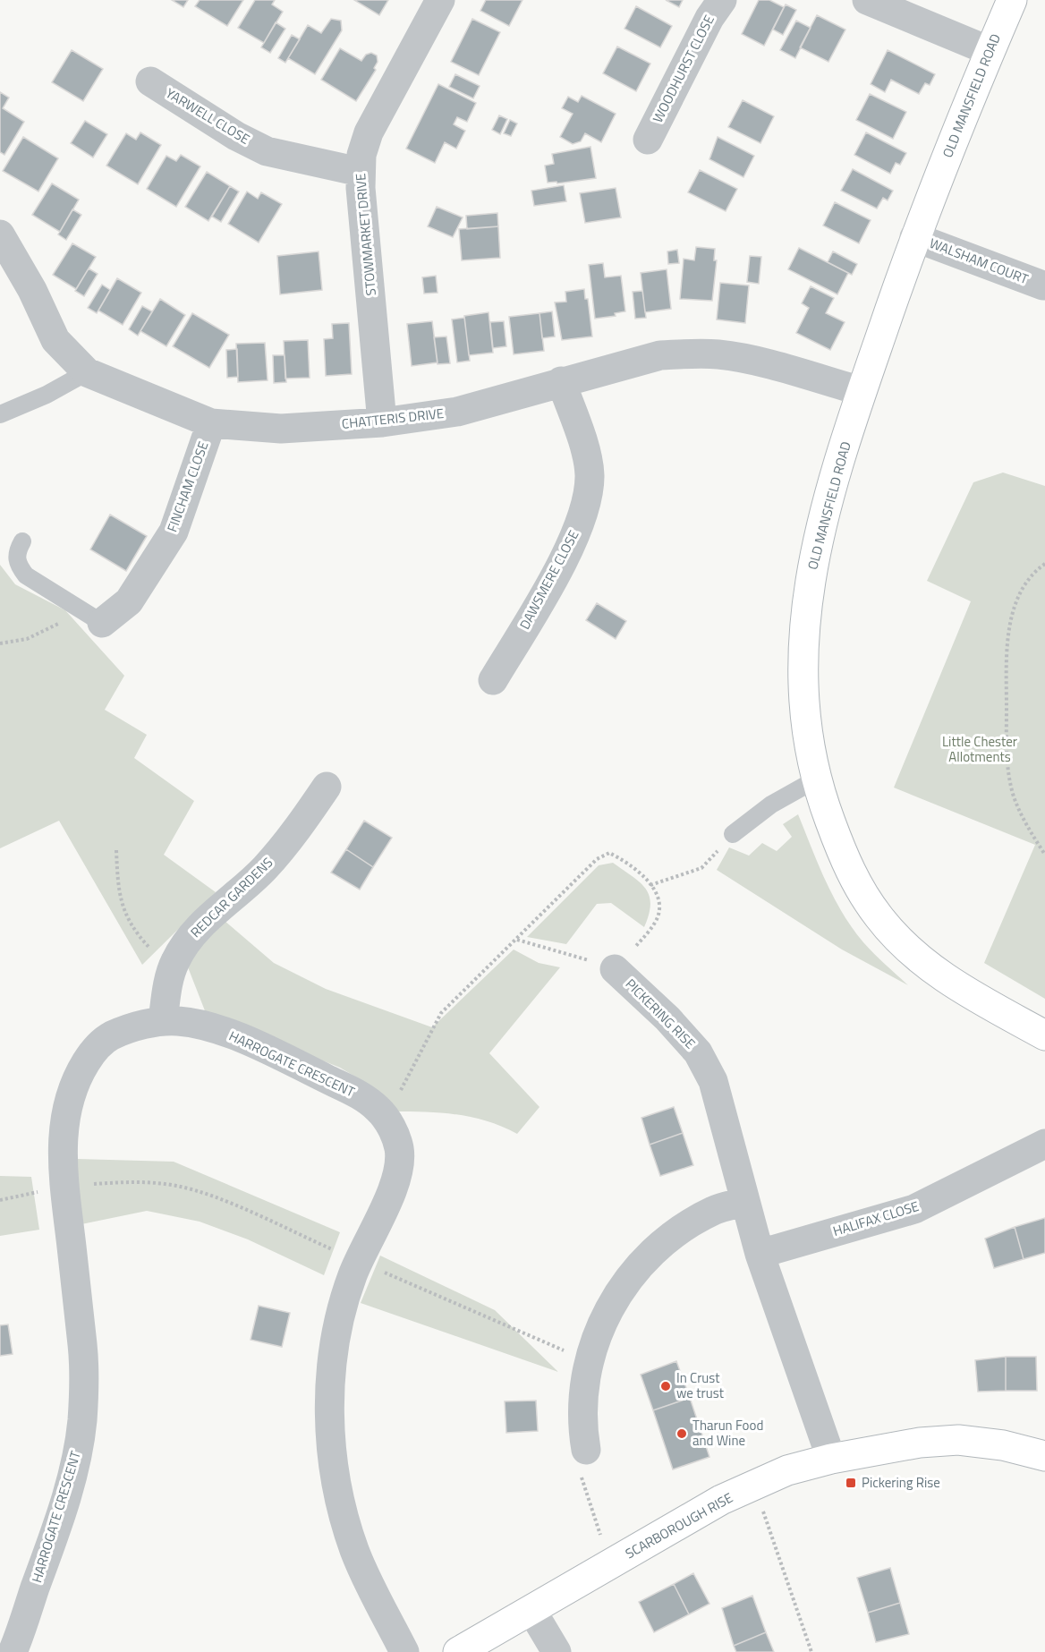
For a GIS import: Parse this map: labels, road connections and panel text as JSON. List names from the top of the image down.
{
  "streets": {
    "street": [
      "WOODHURST CLOSE",
      "OLD MANSFIELD ROAD",
      "YARWELL CLOSE",
      "STOWMARKET DRIVE",
      "WALSHAM COURT",
      "CHATTERIS DRIVE",
      "FINCHAM CLOSE",
      "DAWSMERE CLOSE",
      "REDCAR GARDENS",
      "PICKERING RISE",
      "HARROGATE CRESCENT",
      "HALIFAX CLOSE",
      "SCARBOROUGH RISE"
    ]
  },
  "crossings": [
    ["OLD MANSFIELD ROAD", "WALSHAM COURT"],
    ["OLD MANSFIELD ROAD", "CHATTERIS DRIVE"],
    ["YARWELL CLOSE", "STOWMARKET DRIVE"],
    ["STOWMARKET DRIVE", "CHATTERIS DRIVE"],
    ["CHATTERIS DRIVE", "FINCHAM CLOSE"],
    ["CHATTERIS DRIVE", "DAWSMERE CLOSE"],
    ["REDCAR GARDENS", "HARROGATE CRESCENT"],
    ["PICKERING RISE", "HALIFAX CLOSE"],
    ["PICKERING RISE", "SCARBOROUGH RISE"]
  ],
  "parks": ["Little Chester Allotments"],
  "places": {
    "other": ["In Crust we trust", "Tharun Food and Wine"],
    "transit": ["Pickering Rise"]
  }
}
